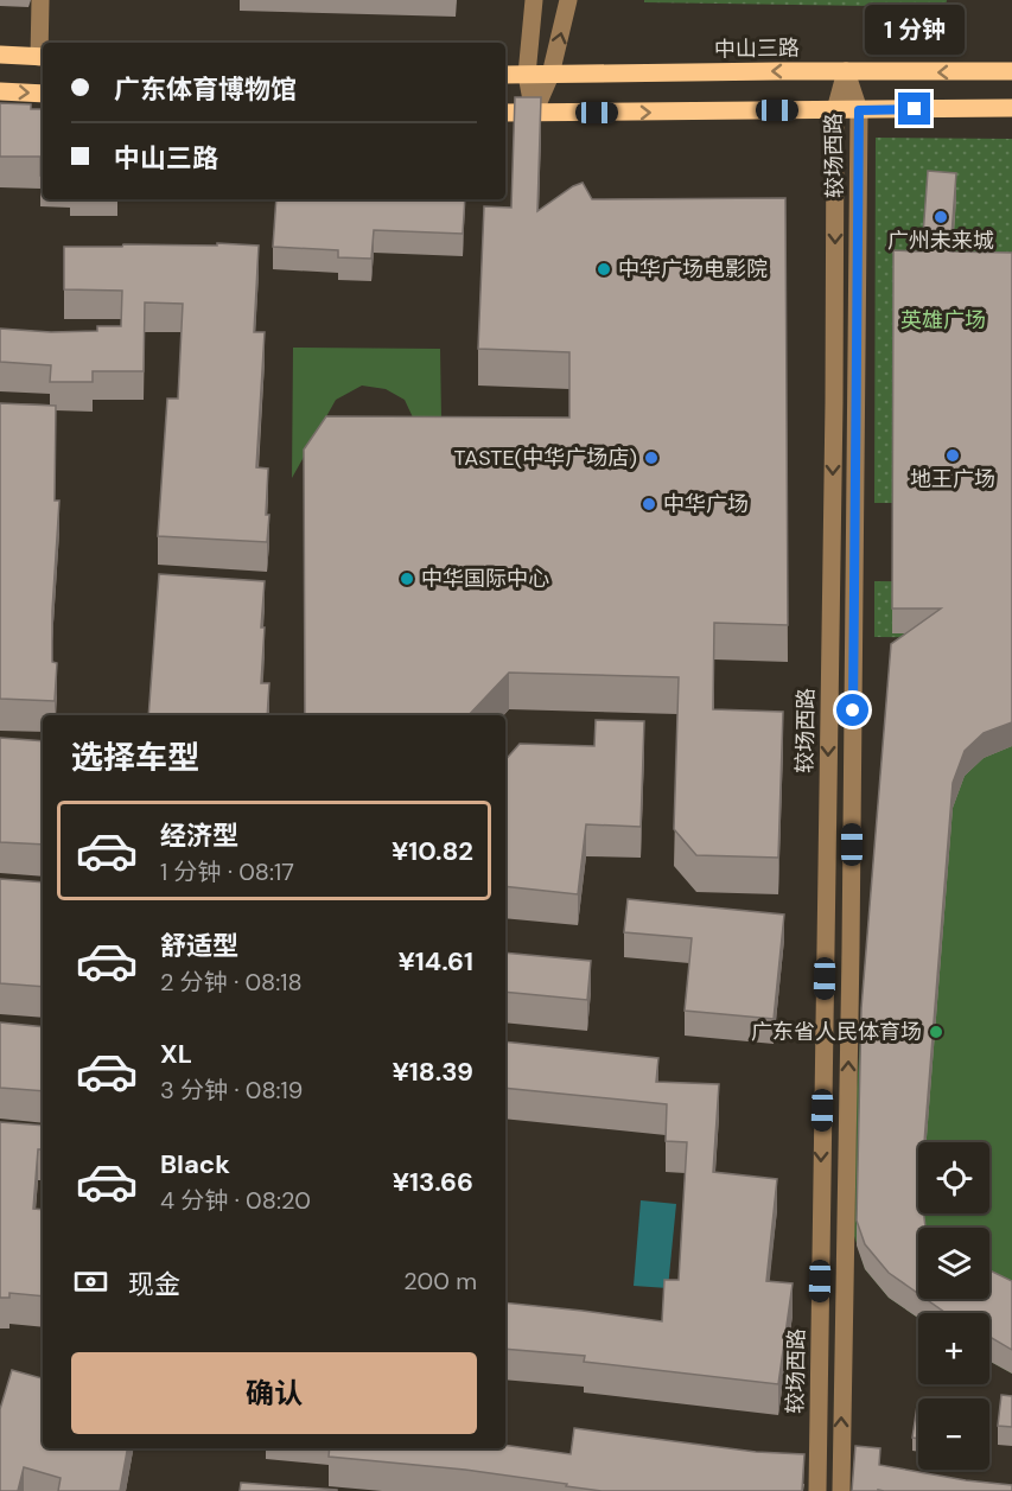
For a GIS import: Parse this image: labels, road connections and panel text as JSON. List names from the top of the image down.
{
  "streets": {
    "main road": ["中山三路"],
    "street": ["较场西路"]
  },
  "crossings": [
    ["中山三路", "较场西路"]
  ],
  "parks": ["英雄广场"],
  "places": [
    "广州未来城",
    "中华广场电影院",
    "地王广场",
    "TASTE(中华广场店)",
    "中华广场",
    "中华国际中心",
    "广东省人民体育场"
  ],
  "page": {
    "bubble": "1 分钟",
    "banner": ["广东体育博物馆", "中山三路"],
    "heading": "选择车型",
    "list": [
      {
        "name": "经济型",
        "note": "1 分钟 · 08:17",
        "value": "¥10.82"
      },
      {
        "name": "舒适型",
        "note": "2 分钟 · 08:18",
        "value": "¥14.61"
      },
      {
        "name": "XL",
        "note": "3 分钟 · 08:19",
        "value": "¥18.39"
      },
      {
        "name": "Black",
        "note": "4 分钟 · 08:20",
        "value": "¥13.66"
      }
    ],
    "map_buttons": ["+", "−"],
    "pay": ["现金", "200 m"],
    "buttons": "确认"
  }
}
